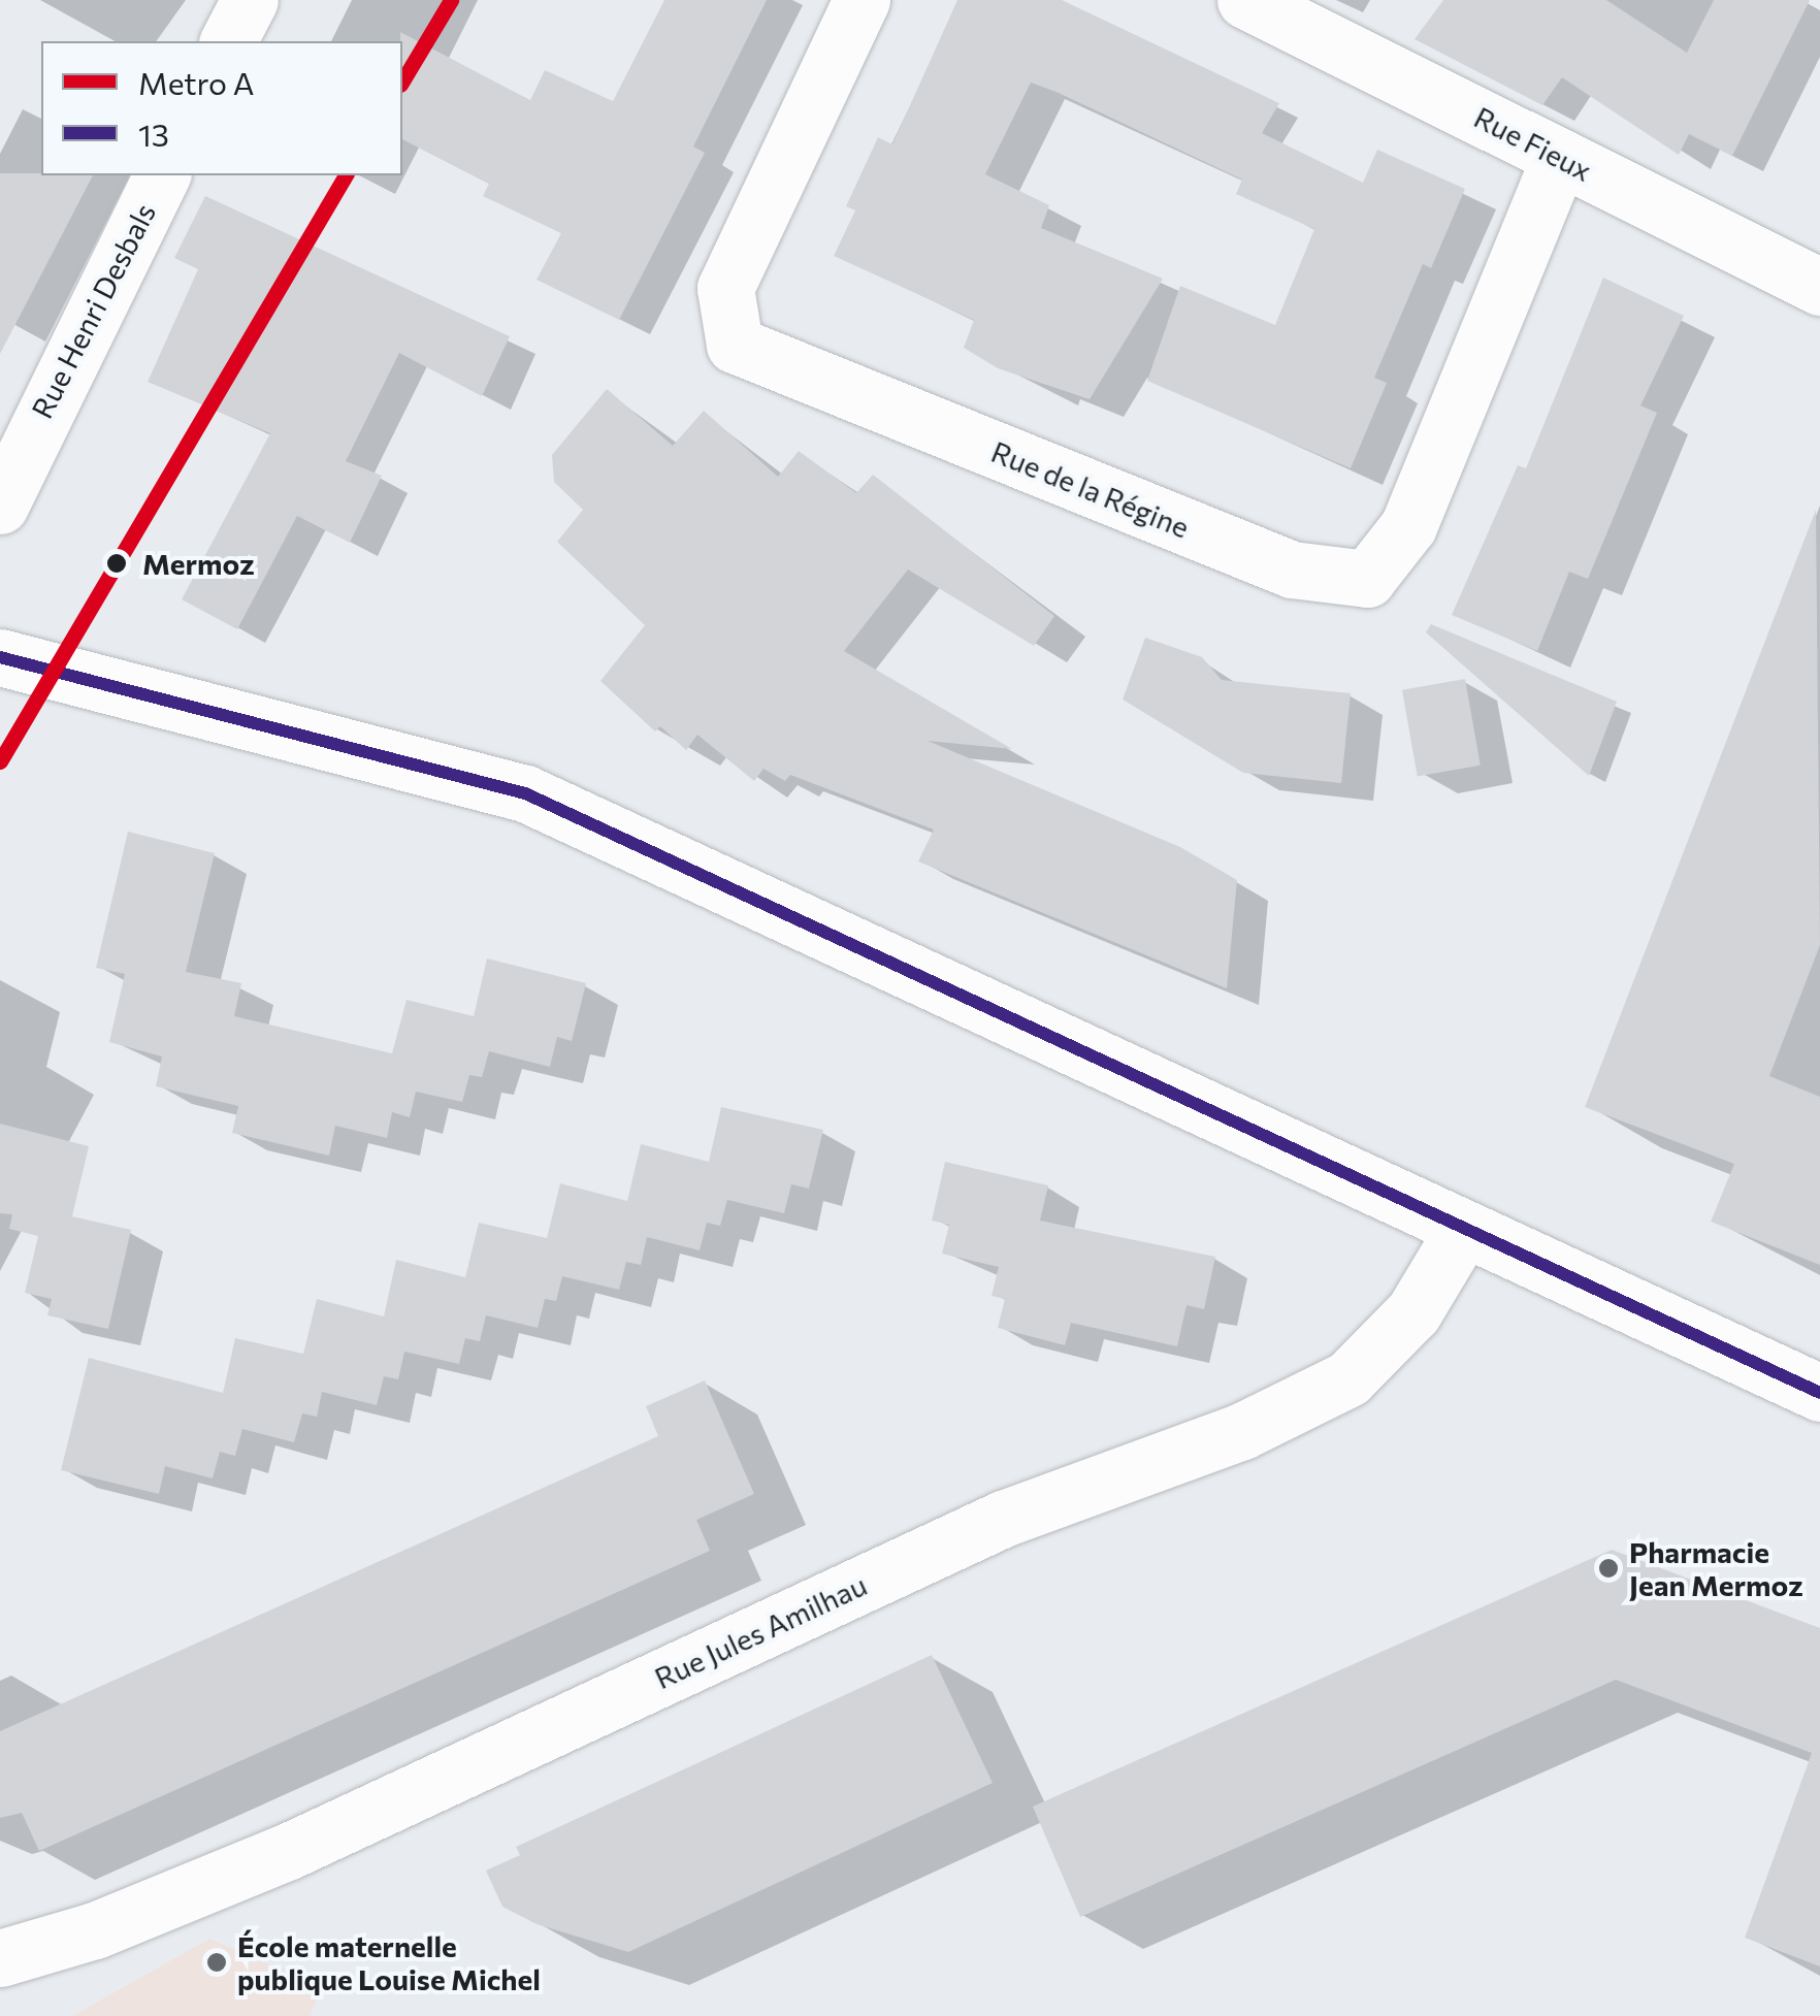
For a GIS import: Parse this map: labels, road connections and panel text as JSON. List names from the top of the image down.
{
  "streets": {
    "street": [
      "Rue Fieux",
      "Rue Henri Desbals",
      "Rue de la Régine",
      "Rue Jules Amilhau"
    ]
  },
  "crossings": [
    ["Rue Fieux", "Rue de la Régine"]
  ],
  "places": ["Mermoz", "Pharmacie Jean Mermoz", "École maternelle publique Louise Michel"],
  "lines": ["metro line A", "transit line 13"],
  "legend": ["Metro A", "13"]
}
